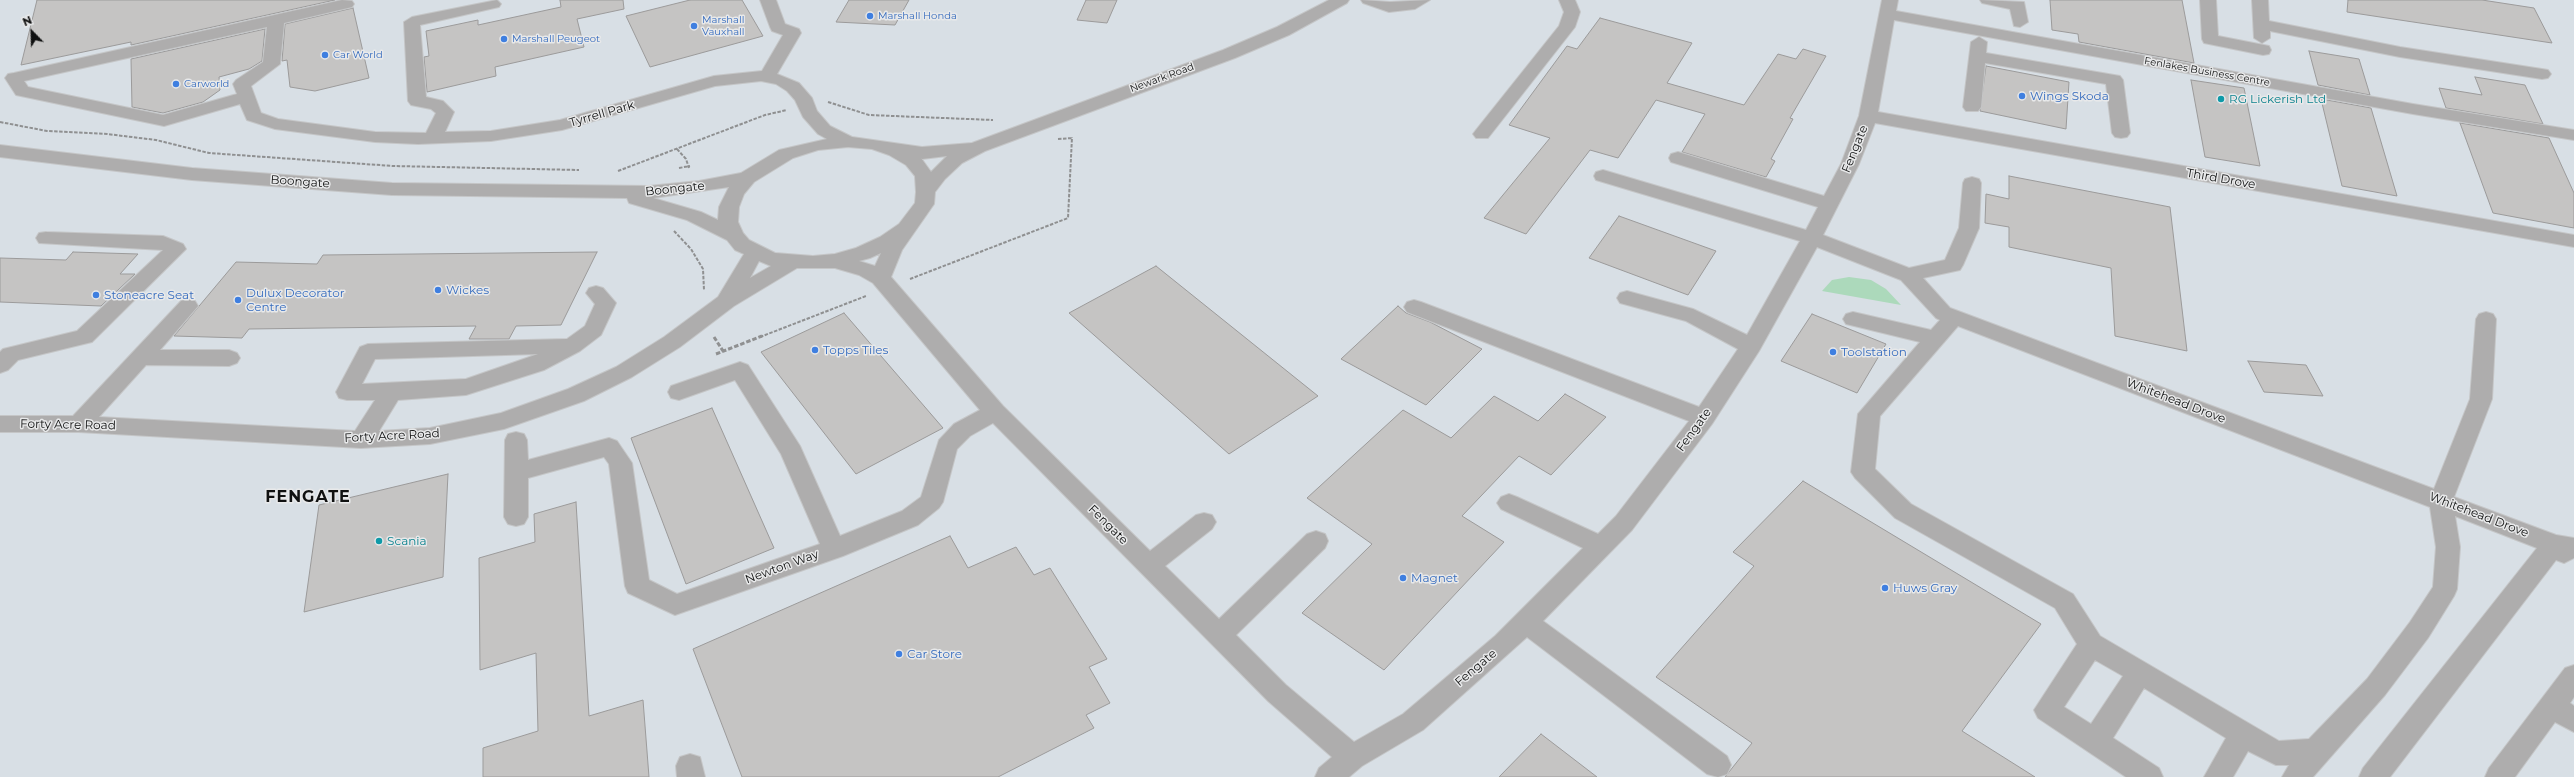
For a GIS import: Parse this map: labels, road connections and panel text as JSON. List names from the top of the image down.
{
  "streets": {
    "street": [
      "Fenlakes Business Centre",
      "Newark Road",
      "Tyrrell Park",
      "Fengate",
      "Third Drove",
      "Boongate",
      "Whitehead Drove",
      "Forty Acre Road",
      "Newton Way"
    ]
  },
  "crossings": [
    ["Fenlakes Business Centre", "Fengate"],
    ["Fengate", "Third Drove"],
    ["Fengate", "Whitehead Drove"],
    ["Fengate", "Newton Way"]
  ],
  "districts": ["FENGATE"],
  "places": [
    "Marshall Honda",
    "Marshall Vauxhall",
    "Marshall Peugeot",
    "Car World",
    "Carworld",
    "Wings Skoda",
    "RG Lickerish Ltd",
    "Wickes",
    "Stoneacre Seat",
    "Dulux Decorator Centre",
    "Topps Tiles",
    "Toolstation",
    "Scania",
    "Magnet",
    "Huws Gray",
    "Car Store"
  ],
  "north": "top left"
}
